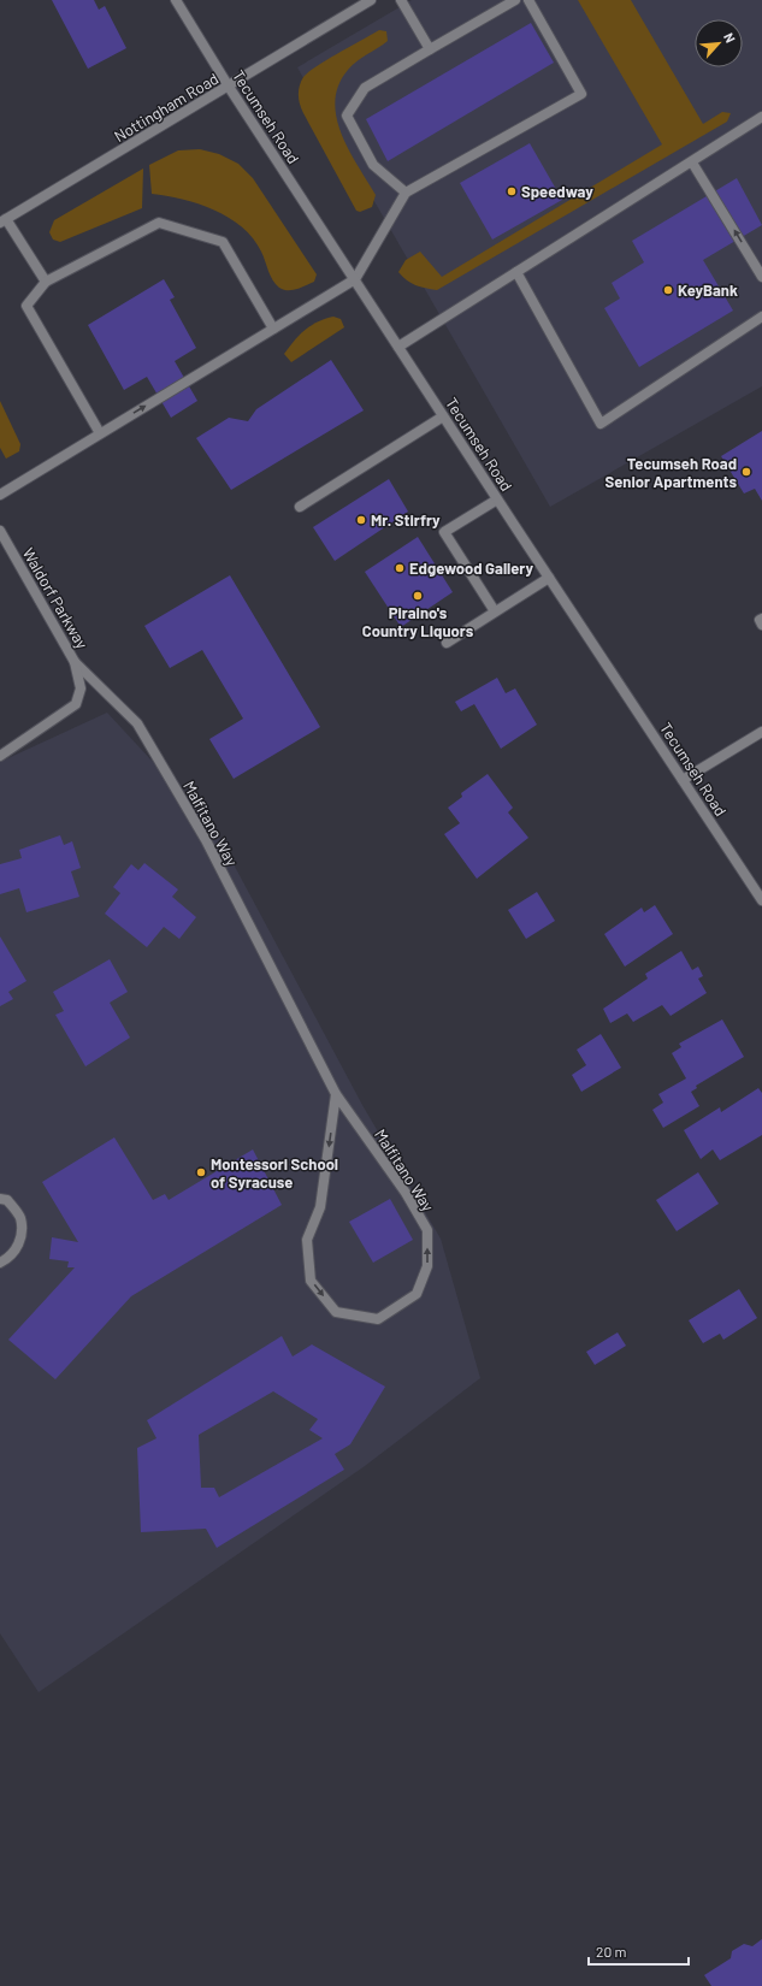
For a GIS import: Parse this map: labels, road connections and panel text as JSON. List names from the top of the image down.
{
  "streets": {
    "street": [
      "Nottingham Road",
      "Tecumseh Road",
      "Waldorf Parkway",
      "Malfitano Way"
    ]
  },
  "crossings": [
    ["Nottingham Road", "Tecumseh Road"],
    ["Waldorf Parkway", "Malfitano Way"]
  ],
  "places": [
    "Speedway",
    "KeyBank",
    "Tecumseh Road Senior Apartments",
    "Mr. Stirfry",
    "Edgewood Gallery",
    "Piraino's Country Liquors",
    "Montessori School of Syracuse"
  ],
  "scale_bar": "20 m",
  "north": "top right"
}
